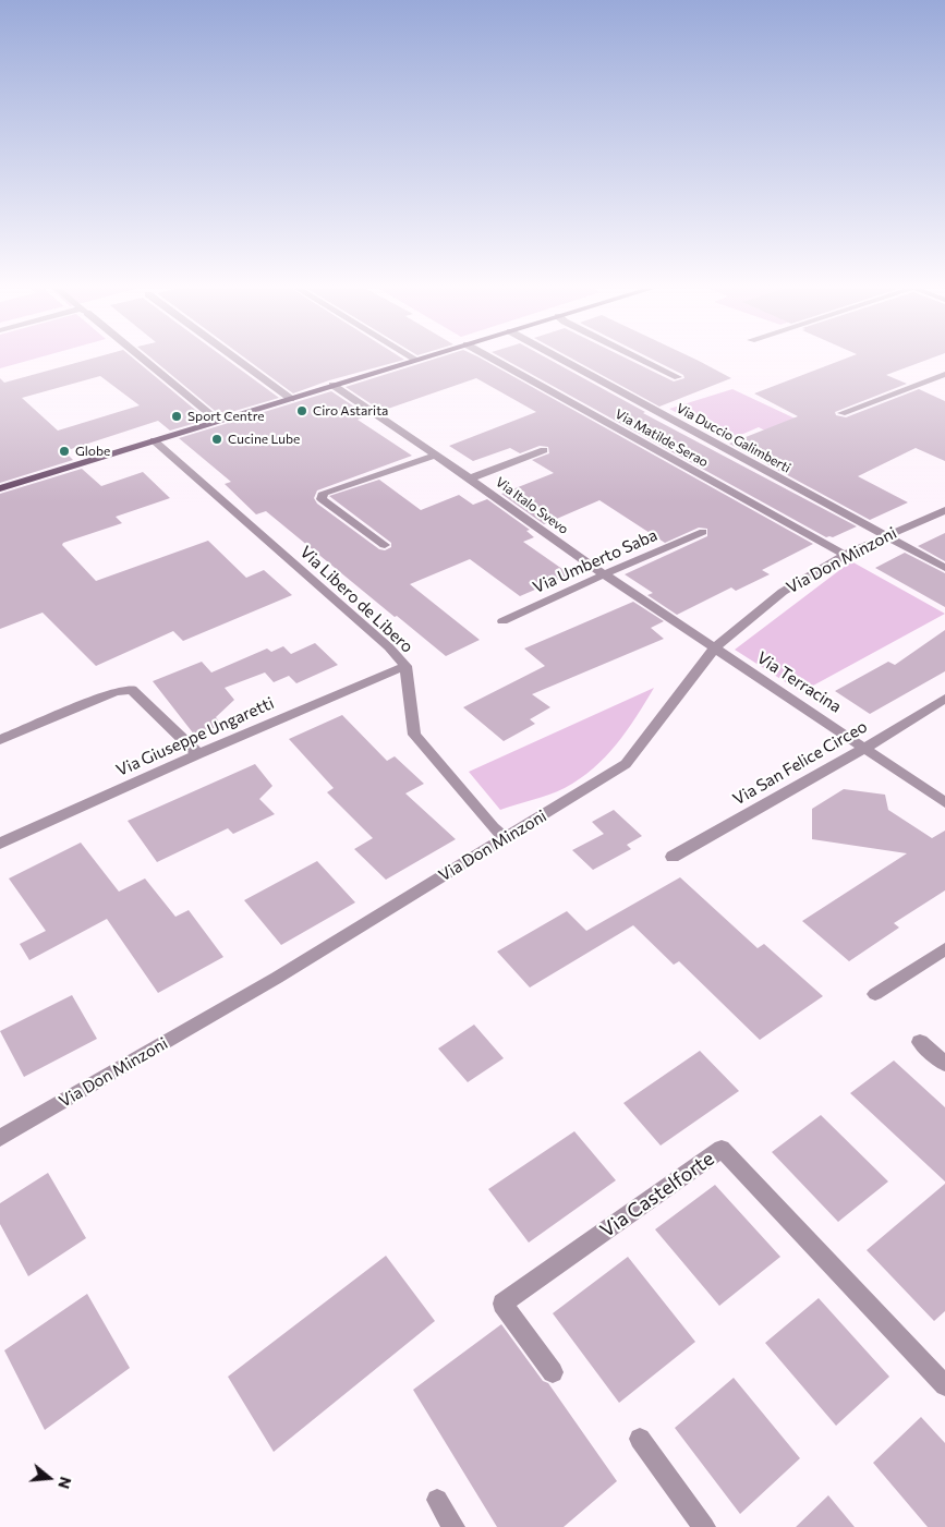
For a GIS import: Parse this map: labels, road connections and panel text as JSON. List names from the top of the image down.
{
  "streets": {
    "street": [
      "Via Matilde Serao",
      "Via Duccio Galimberti",
      "Via Italo Svevo",
      "Via Don Minzoni",
      "Via Umberto Saba",
      "Via Libero de Libero",
      "Via Terracina",
      "Via Giuseppe Ungaretti",
      "Via San Felice Circeo",
      "Via Castelforte"
    ]
  },
  "crossings": [
    ["Via Matilde Serao", "Via Don Minzoni"],
    ["Via Duccio Galimberti", "Via Don Minzoni"],
    ["Via Italo Svevo", "Via Don Minzoni"],
    ["Via Italo Svevo", "Via Umberto Saba"],
    ["Via Italo Svevo", "Via Terracina"],
    ["Via Don Minzoni", "Via Libero de Libero"],
    ["Via Don Minzoni", "Via Terracina"],
    ["Via Libero de Libero", "Via Giuseppe Ungaretti"],
    ["Via Terracina", "Via San Felice Circeo"]
  ],
  "places": [
    "Ciro Astarita",
    "Sport Centre",
    "Cucine Lube",
    "Globe"
  ],
  "north": "right"
}
